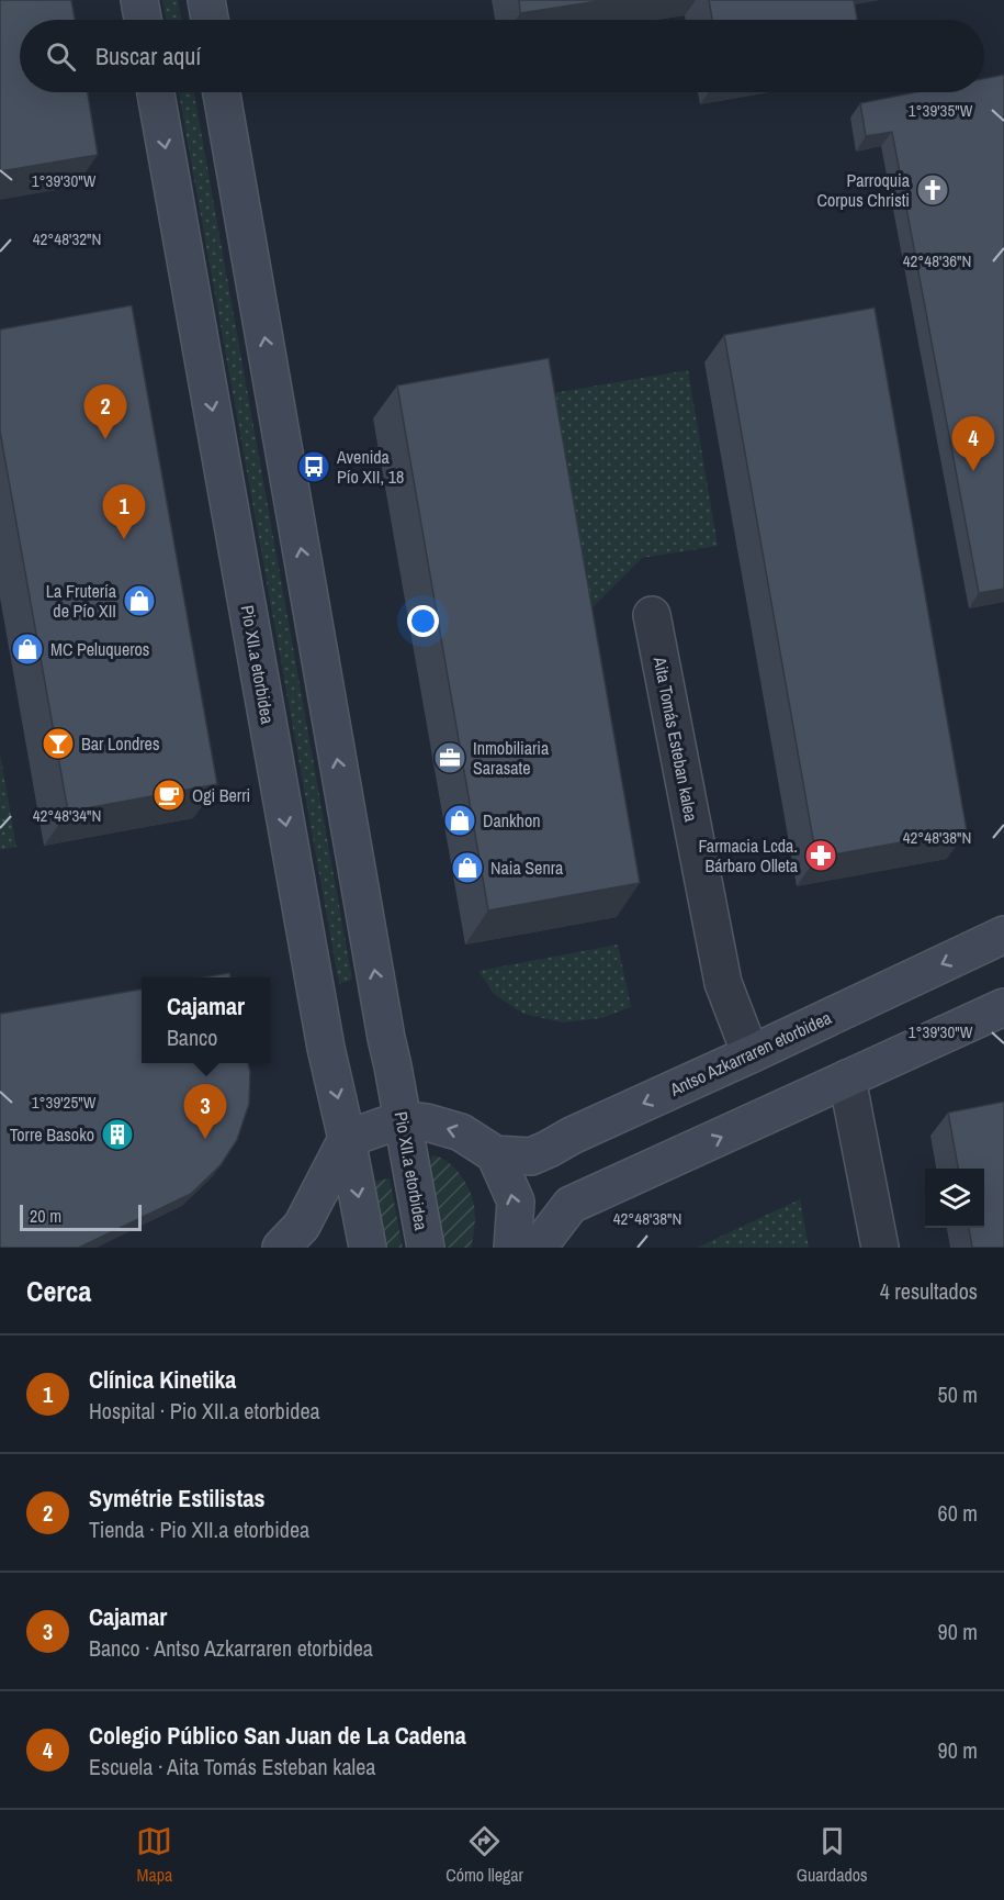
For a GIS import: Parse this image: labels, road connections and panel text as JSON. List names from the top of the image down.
{
  "streets": {
    "main road": ["Pio XII.a etorbidea", "Antso Azkarraren etorbidea"],
    "street": ["Aita Tomás Esteban kalea"]
  },
  "crossings": [
    ["Pio XII.a etorbidea", "Antso Azkarraren etorbidea"],
    ["Aita Tomás Esteban kalea", "Antso Azkarraren etorbidea"]
  ],
  "places": {
    "church": ["Parroquia Corpus Christi"],
    "bus stop": ["Avenida Pío XII, 18"],
    "shop": [
      "La Frutería de Pío XII",
      "MC Peluqueros",
      "Dankhon",
      "Naia Senra"
    ],
    "bar": ["Bar Londres"],
    "office": ["Inmobiliaria Sarasate"],
    "cafe": ["Ogi Berri"],
    "pharmacy": ["Farmacia Lcda. Bárbaro Olleta"],
    "building": ["Torre Basoko"]
  },
  "scale_bar": "20 m",
  "page": {
    "search": "Buscar aquí",
    "pins": [
      "2",
      "4",
      "1",
      "3"
    ],
    "popup": ["Cajamar", "Banco"],
    "scale": "20 m",
    "heading": ["Cerca", "4 resultados"],
    "list": [
      {
        "mark": "1",
        "name": "Clínica Kinetika",
        "note": "Hospital · Pio XII.a etorbidea",
        "value": "50 m"
      },
      {
        "mark": "2",
        "name": "Symétrie Estilistas",
        "note": "Tienda · Pio XII.a etorbidea",
        "value": "60 m"
      },
      {
        "mark": "3",
        "name": "Cajamar",
        "note": "Banco · Antso Azkarraren etorbidea",
        "value": "90 m"
      },
      {
        "mark": "4",
        "name": "Colegio Público San Juan de La Cadena",
        "note": "Escuela · Aita Tomás Esteban kalea",
        "value": "90 m"
      }
    ],
    "nav": ["Mapa", "Cómo llegar", "Guardados"]
  },
  "coordinates": [
    "1°39'35\"W",
    "1°39'30\"W",
    "42°48'32\"N",
    "42°48'36\"N",
    "42°48'34\"N",
    "42°48'38\"N",
    "1°39'25\"W"
  ]
}
